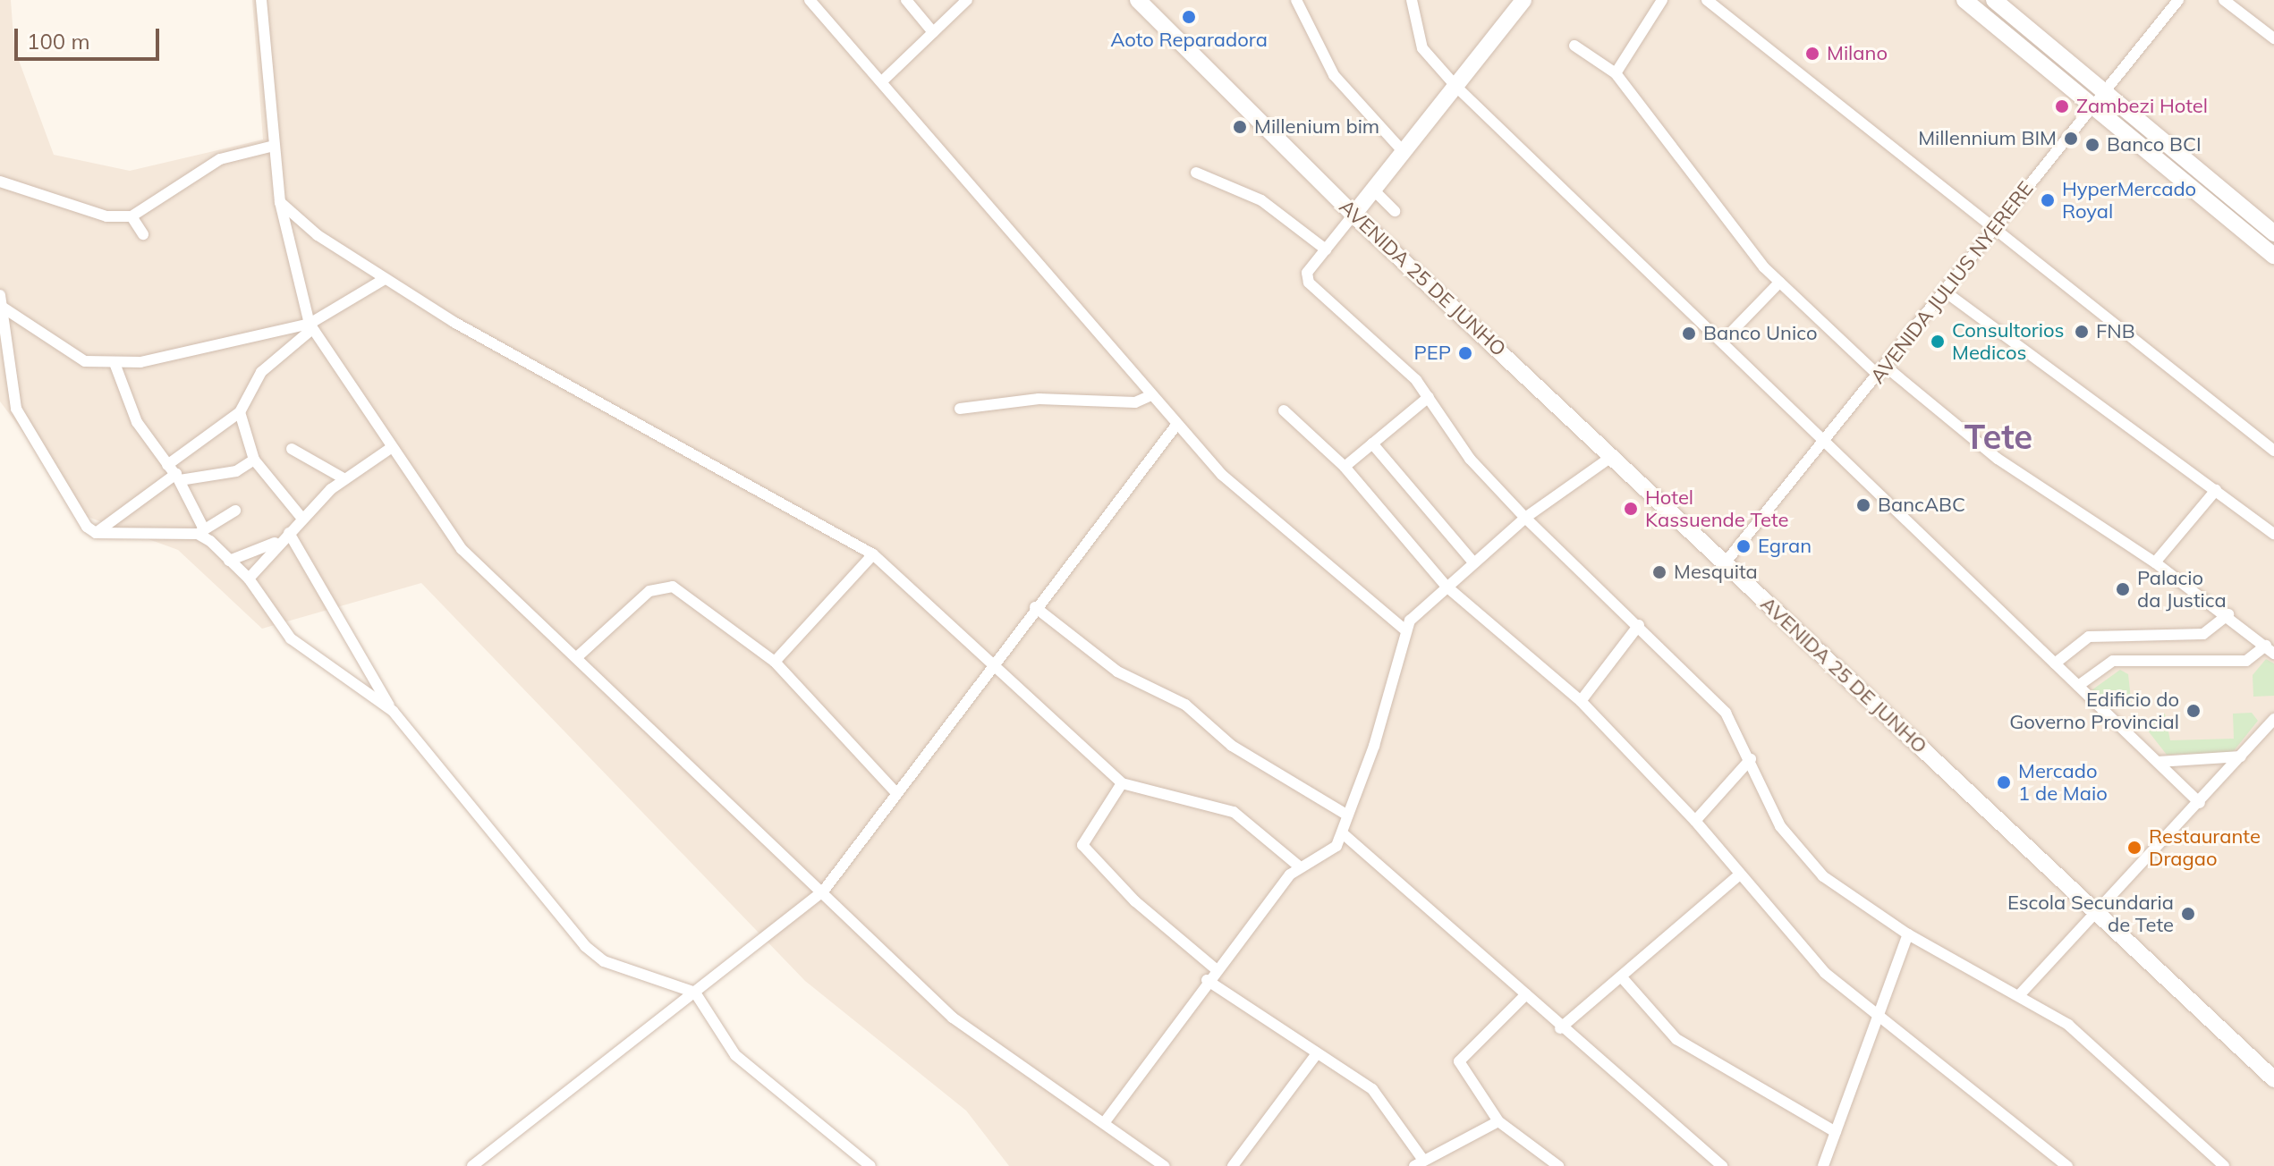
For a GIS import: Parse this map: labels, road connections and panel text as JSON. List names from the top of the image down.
{
  "streets": {
    "street": ["AVENIDA 25 DE JUNHO", "AVENIDA JULIUS NYERERE"]
  },
  "crossings": [
    ["AVENIDA 25 DE JUNHO", "AVENIDA JULIUS NYERERE"]
  ],
  "districts": ["Tete"],
  "places": [
    "Aoto Reparadora",
    "Milano",
    "Zambezi Hotel",
    "Millenium bim",
    "Millennium BIM",
    "Banco BCI",
    "HyperMercado Royal",
    "FNB",
    "Banco Unico",
    "Consultorios Medicos",
    "PEP",
    "BancABC",
    "Hotel Kassuende Tete",
    "Egran",
    "Mesquita",
    "Palacio da Justica",
    "Edificio do Governo Provincial",
    "Mercado 1 de Maio",
    "Restaurante Dragao",
    "Escola Secundaria de Tete"
  ],
  "scale_bar": "100 m"
}
